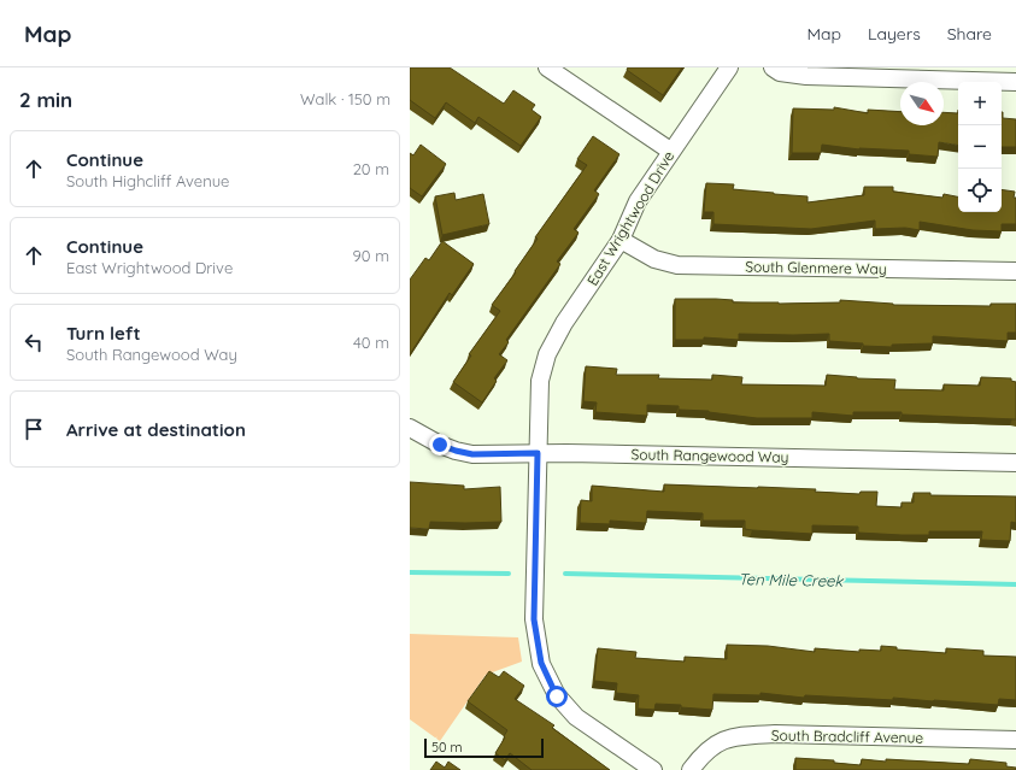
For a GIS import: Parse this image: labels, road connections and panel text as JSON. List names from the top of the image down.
{
  "streets": {
    "street": [
      "East Wrightwood Drive",
      "South Glenmere Way",
      "South Rangewood Way",
      "South Bradcliff Avenue"
    ]
  },
  "crossings": [
    ["East Wrightwood Drive", "South Glenmere Way"],
    ["East Wrightwood Drive", "South Rangewood Way"]
  ],
  "water": ["Ten Mile Creek"],
  "scale_bar": "50 m",
  "north": "bottom right",
  "page": {
    "header": "Map",
    "nav": ["Map", "Layers", "Share"],
    "heading": ["2 min", "Walk · 150 m"],
    "map_buttons": ["+", "−"],
    "list": [
      ["Continue", "South Highcliff Avenue", "20 m"],
      ["Continue", "East Wrightwood Drive", "90 m"],
      ["Turn left", "South Rangewood Way", "40 m"],
      "Arrive at destination"
    ],
    "scale": "50 m"
  }
}
